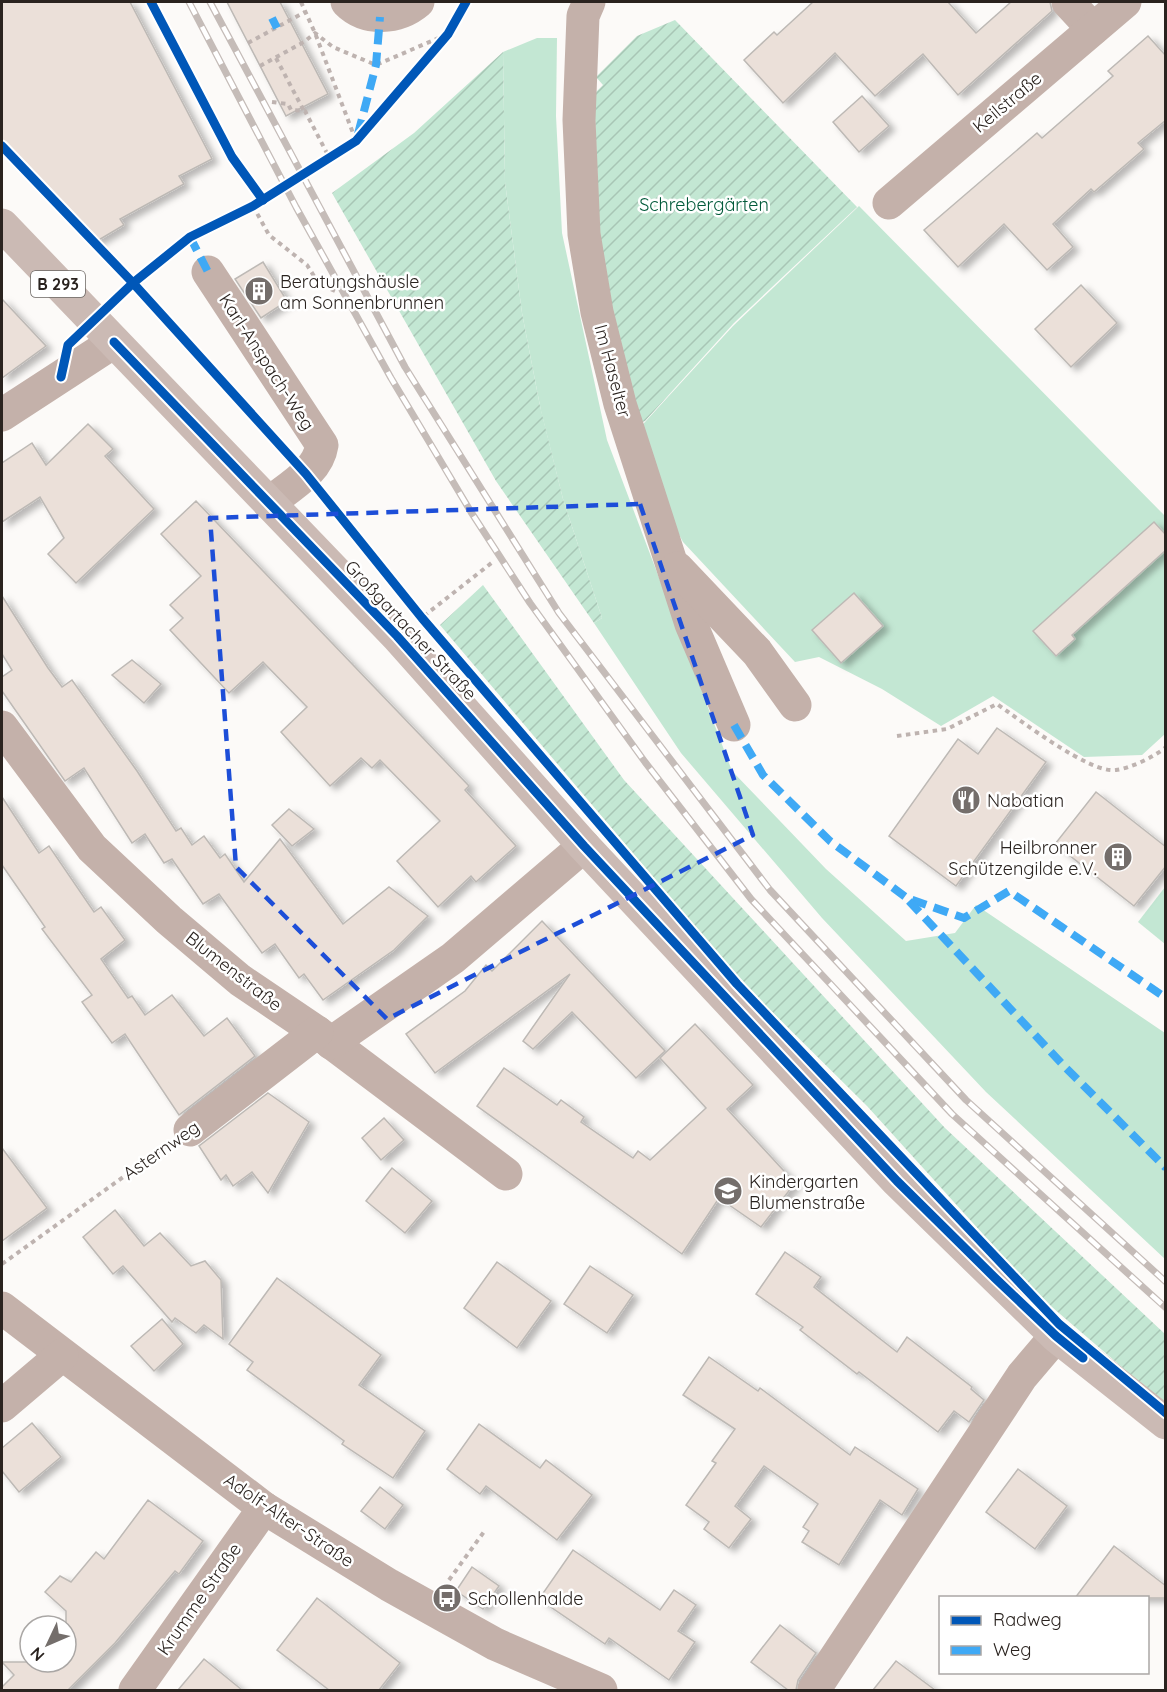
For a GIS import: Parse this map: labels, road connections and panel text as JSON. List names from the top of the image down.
{
  "streets": {
    "main road": ["B 293", "Großgartacher Straße"],
    "street": [
      "Keilstraße",
      "Karl-Anspach-Weg",
      "Im Haselter",
      "Blumenstraße",
      "Asternweg",
      "Adolf-Alter-Straße",
      "Krumme Straße"
    ]
  },
  "crossings": [
    ["Karl-Anspach-Weg", "Großgartacher Straße"],
    ["Großgartacher Straße", "Asternweg"],
    ["Blumenstraße", "Asternweg"],
    ["Adolf-Alter-Straße", "Krumme Straße"]
  ],
  "parks": ["Schrebergärten"],
  "places": {
    "building": ["Beratungshäusle am Sonnenbrunnen", "Heilbronner Schützengilde e.V."],
    "restaurant": ["Nabatian"],
    "school or university": ["Kindergarten Blumenstraße"],
    "bus stop": ["Schollenhalde"]
  },
  "legend": ["Radweg", "Weg"],
  "north": "bottom left"
}
